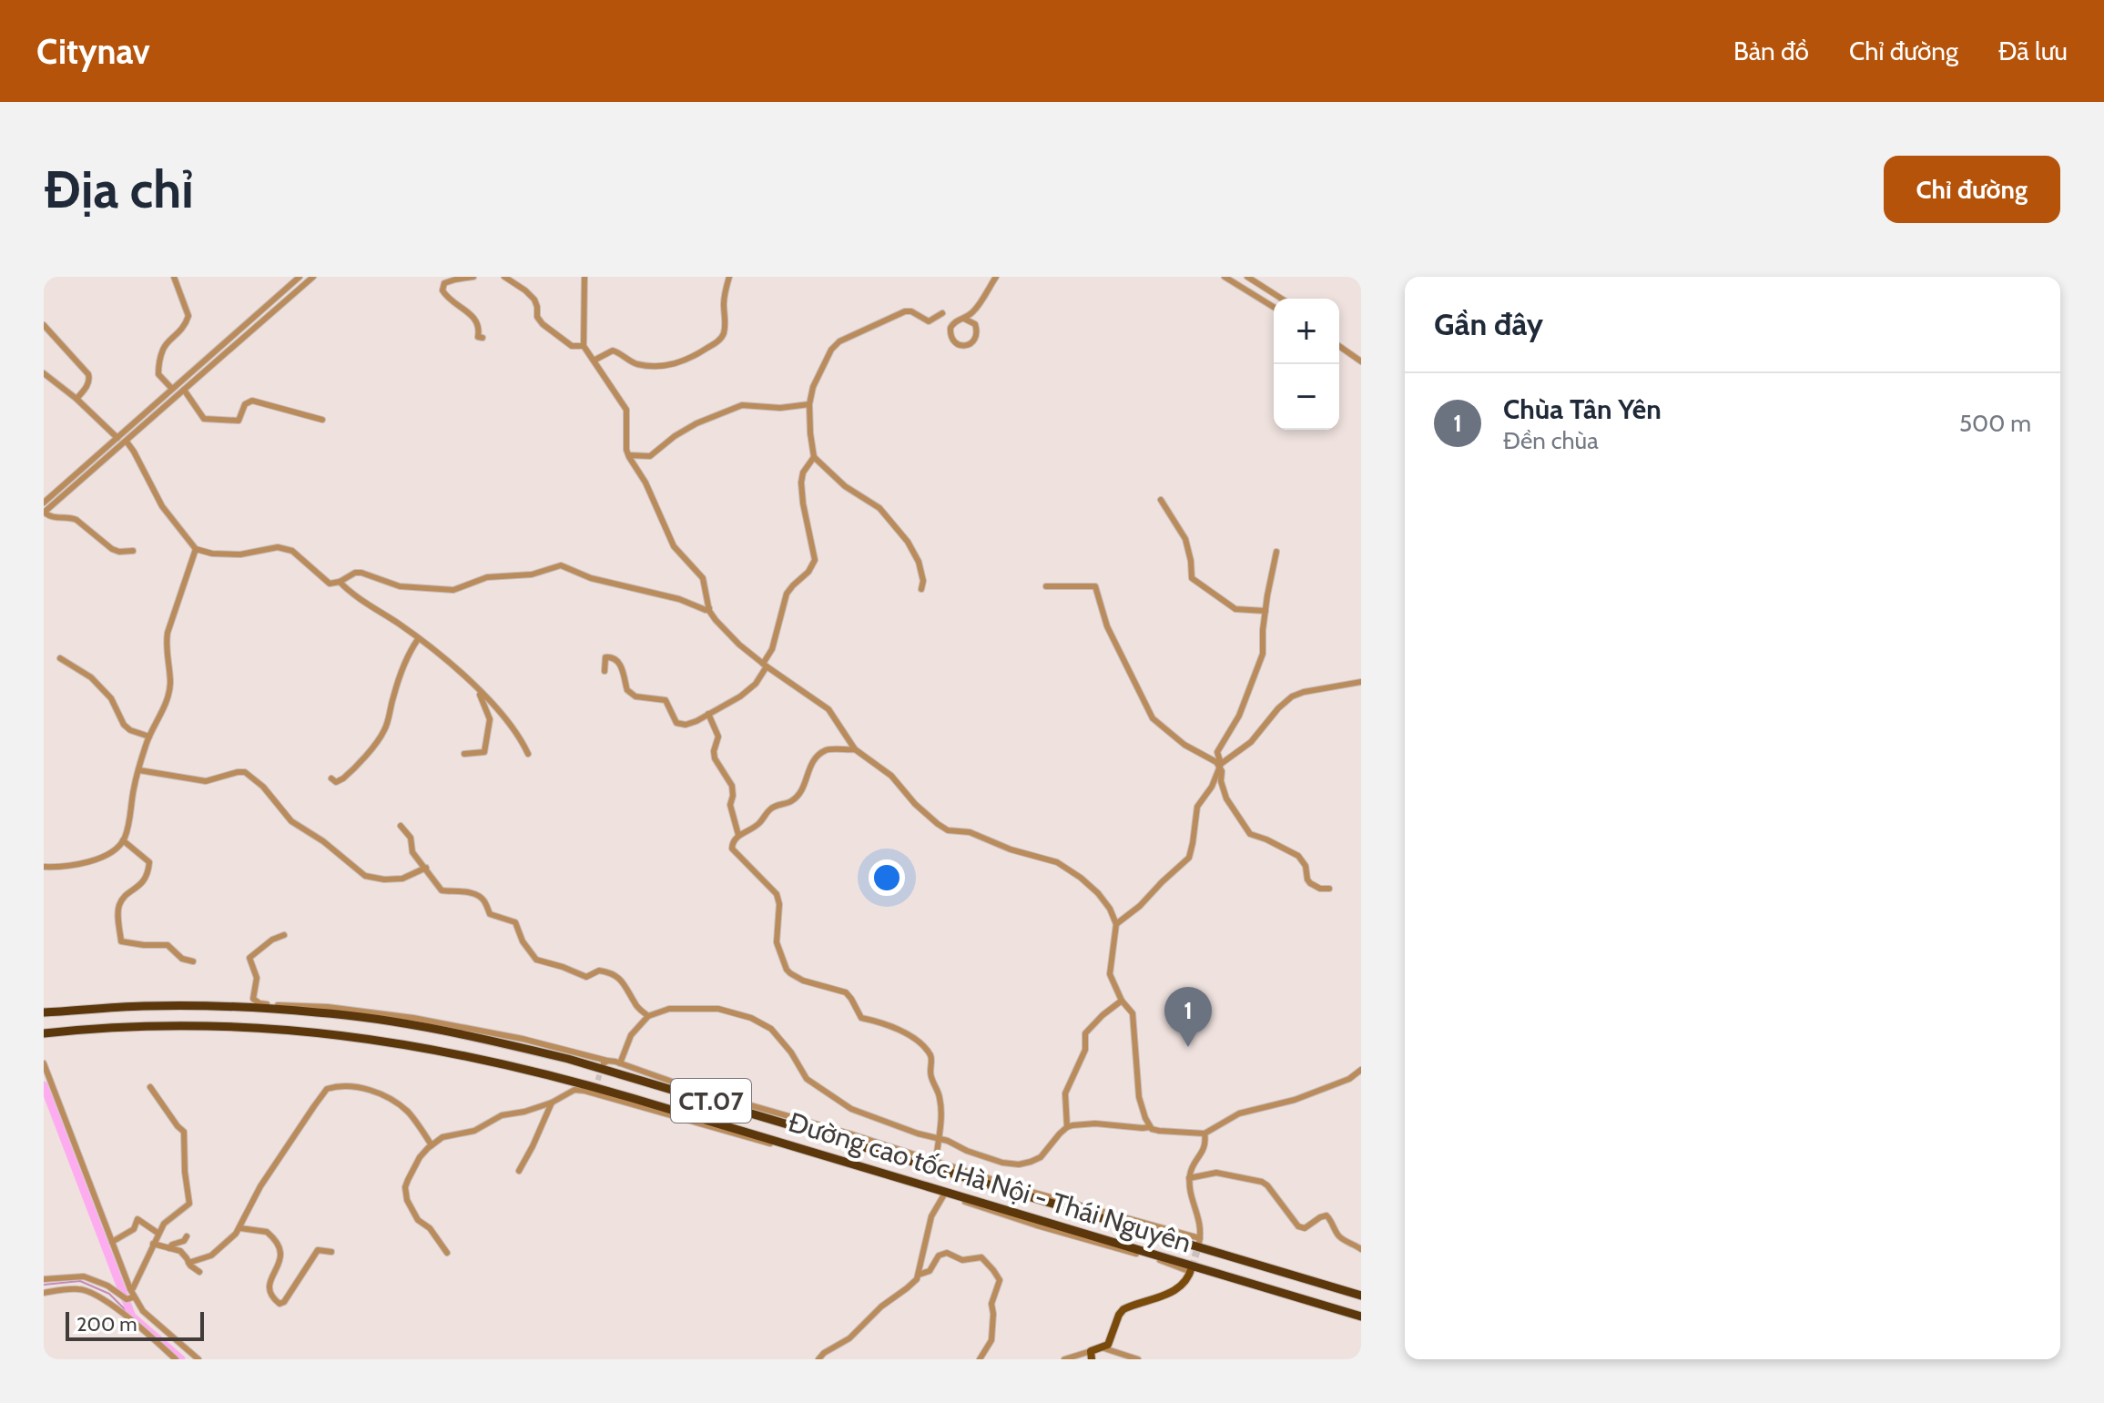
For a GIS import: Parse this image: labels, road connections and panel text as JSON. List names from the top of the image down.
{
  "streets": {
    "highway": ["CT.07", "Đường cao tốc Hà Nội - Thái Nguyên"]
  },
  "scale_bar": "200 m",
  "page": {
    "header": "Citynav",
    "nav": ["Bản đồ", "Chỉ đường", "Đã lưu"],
    "buttons": "Chỉ đường",
    "title": "Địa chỉ",
    "heading": "Gần đây",
    "map_buttons": ["+", "−"],
    "list": [
      {
        "mark": "1",
        "name": "Chùa Tân Yên",
        "note": "Đền chùa",
        "value": "500 m"
      }
    ],
    "pins": "1",
    "scale": "200 m"
  }
}
